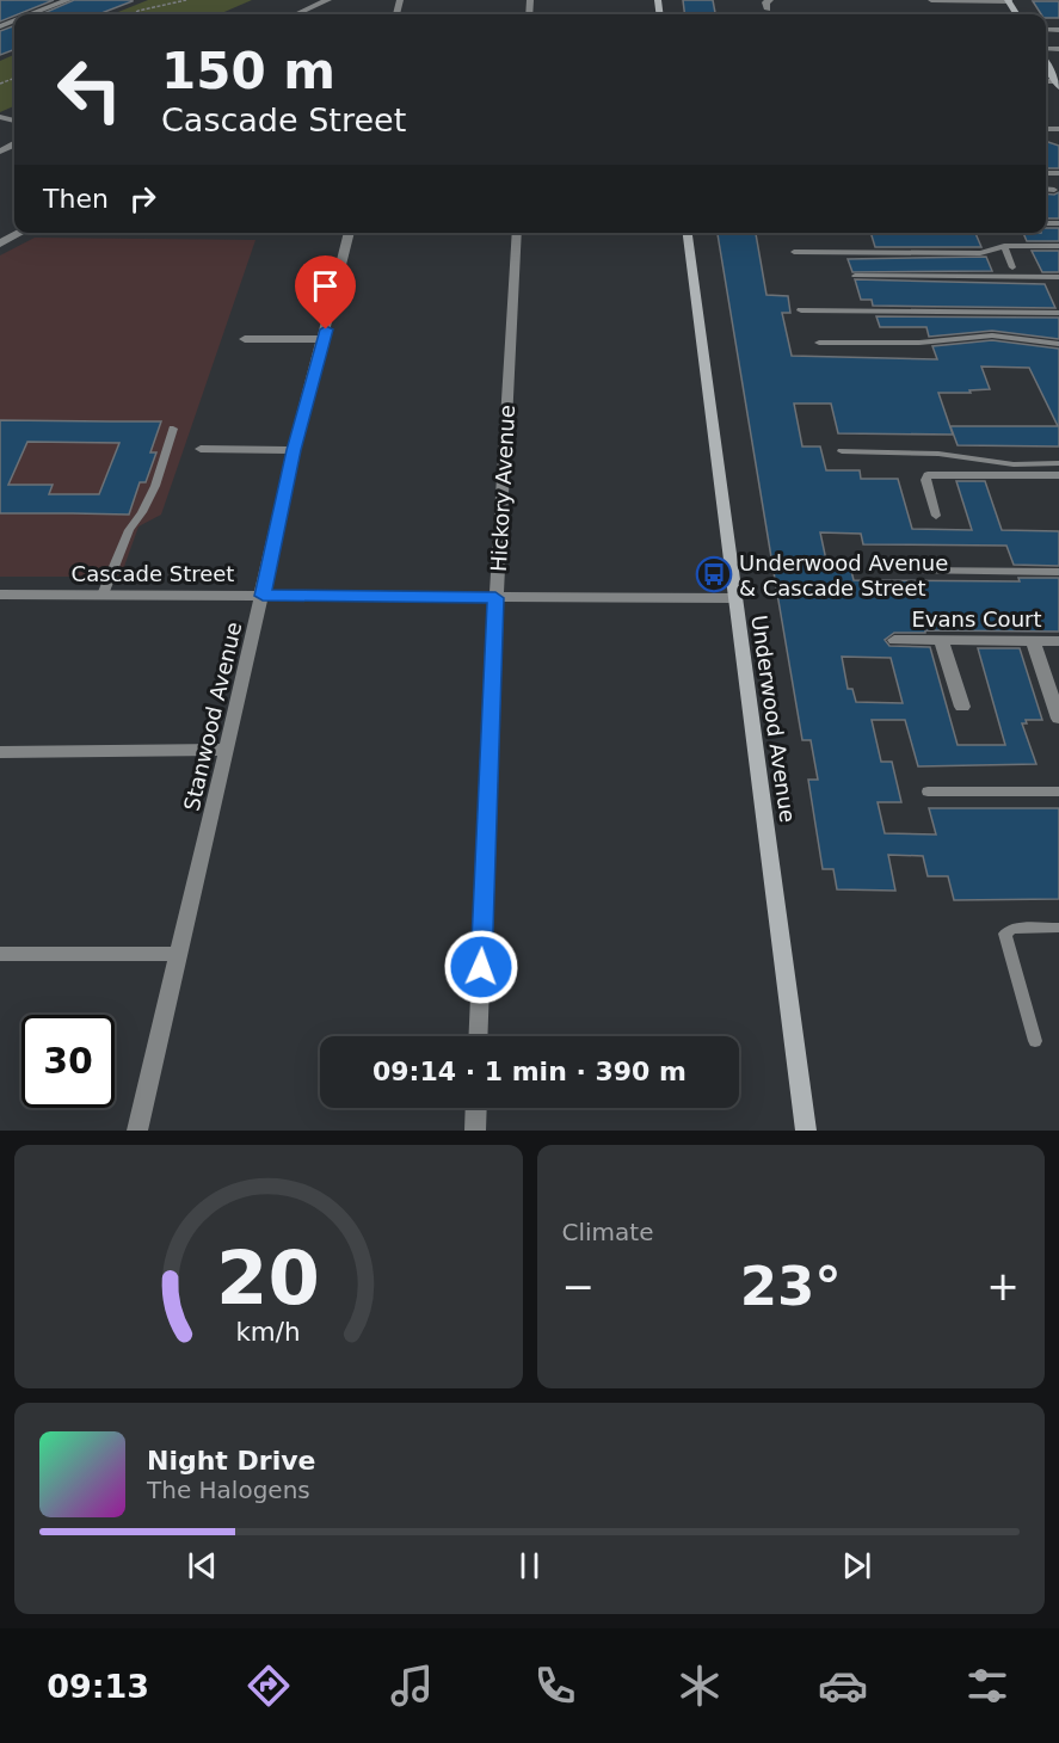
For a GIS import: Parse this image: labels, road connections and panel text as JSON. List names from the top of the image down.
{
  "streets": {
    "street": [
      "Hickory Avenue",
      "Cascade Street",
      "Evans Court",
      "Stanwood Avenue",
      "Underwood Avenue"
    ]
  },
  "crossings": [
    ["Hickory Avenue", "Cascade Street"],
    ["Cascade Street", "Stanwood Avenue"],
    ["Cascade Street", "Underwood Avenue"]
  ],
  "places": {
    "bus stop": ["Underwood Avenue & Cascade Street"]
  },
  "page": {
    "turn": ["150 m", "Cascade Street"],
    "then": "Then",
    "limit": "30",
    "trip": "09:14 · 1 min · 390 m",
    "tile": "Climate",
    "heat": ["−", "23°", "+"],
    "song": ["Night Drive", "The Halogens"],
    "tabs": "09:13",
    "gauge": ["20", "km/h"]
  }
}
